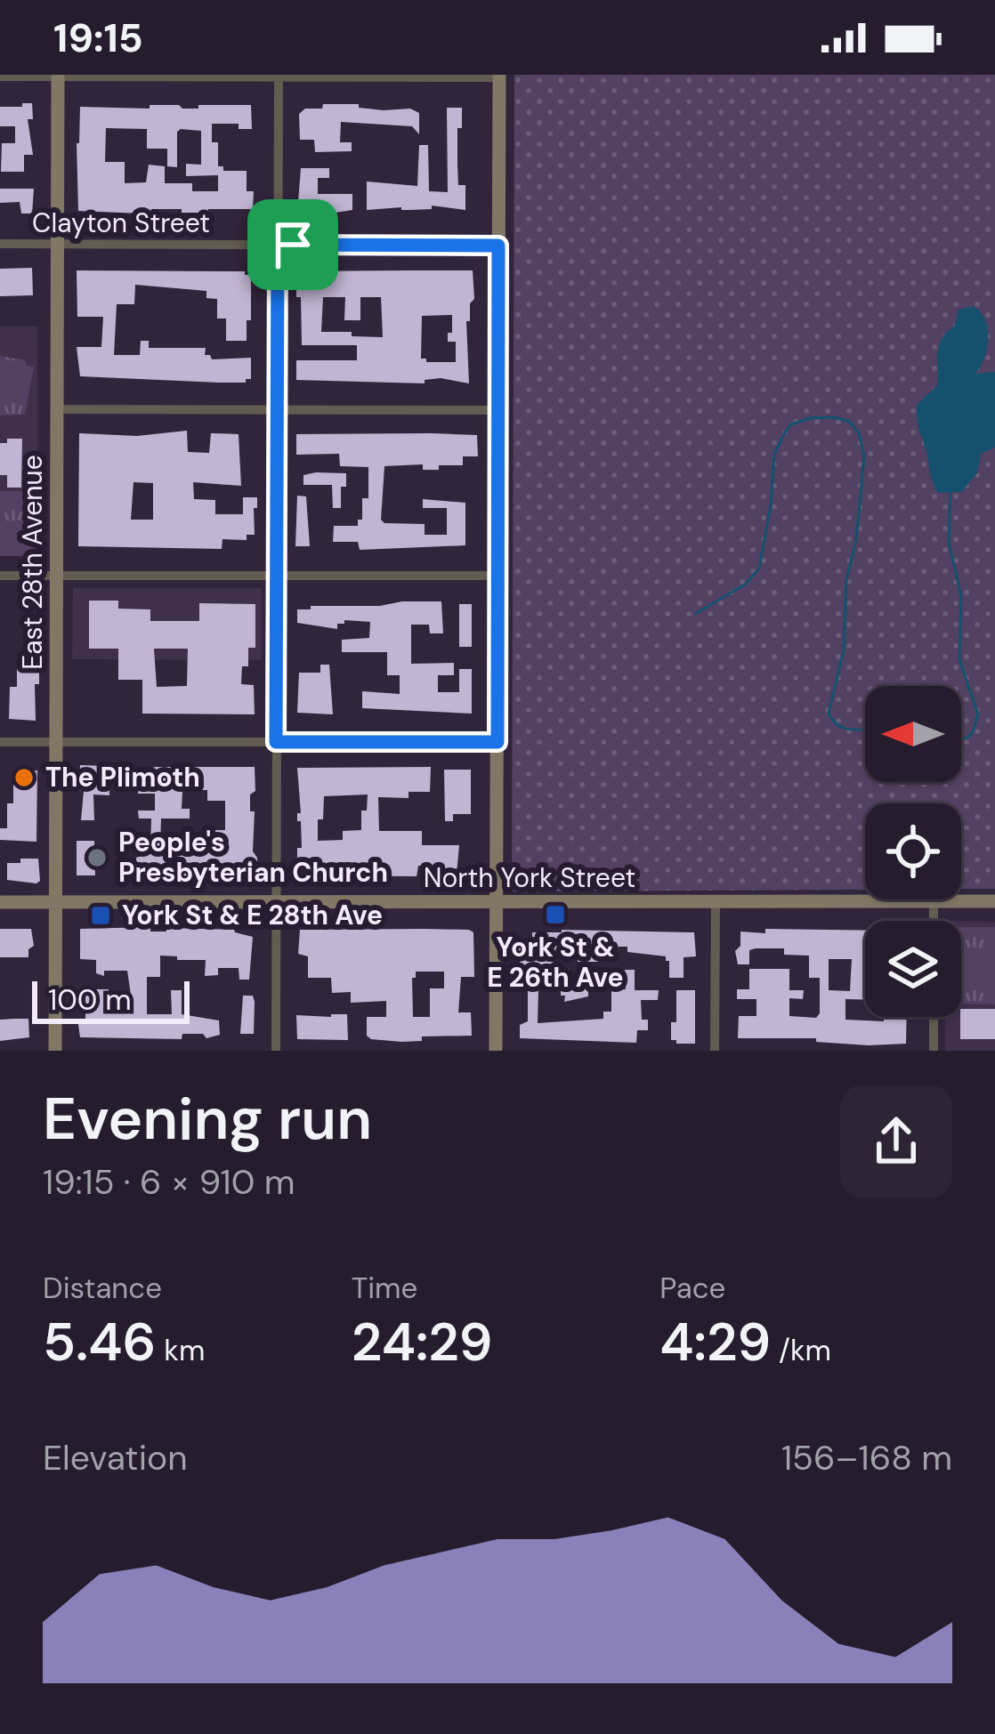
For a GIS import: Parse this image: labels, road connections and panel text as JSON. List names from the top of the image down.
{
  "streets": {
    "street": ["Clayton Street", "East 28th Avenue", "North York Street"]
  },
  "crossings": [
    ["Clayton Street", "East 28th Avenue"],
    ["East 28th Avenue", "North York Street"]
  ],
  "places": {
    "other": ["The Plimoth", "People's Presbyterian Church"],
    "transit": ["York St & E 26th Ave", "York St & E 28th Ave"]
  },
  "scale_bar": "100 m",
  "north": "left",
  "page": {
    "status": "19:15",
    "scale": "100 m",
    "heading": ["Evening run", "19:15 · 6 × 910 m"],
    "stats": [
      ["Distance", "5.46 km"],
      ["Time", "24:29"],
      ["Pace", "4:29 /km"]
    ],
    "chart": ["Elevation", "156–168 m"]
  }
}
